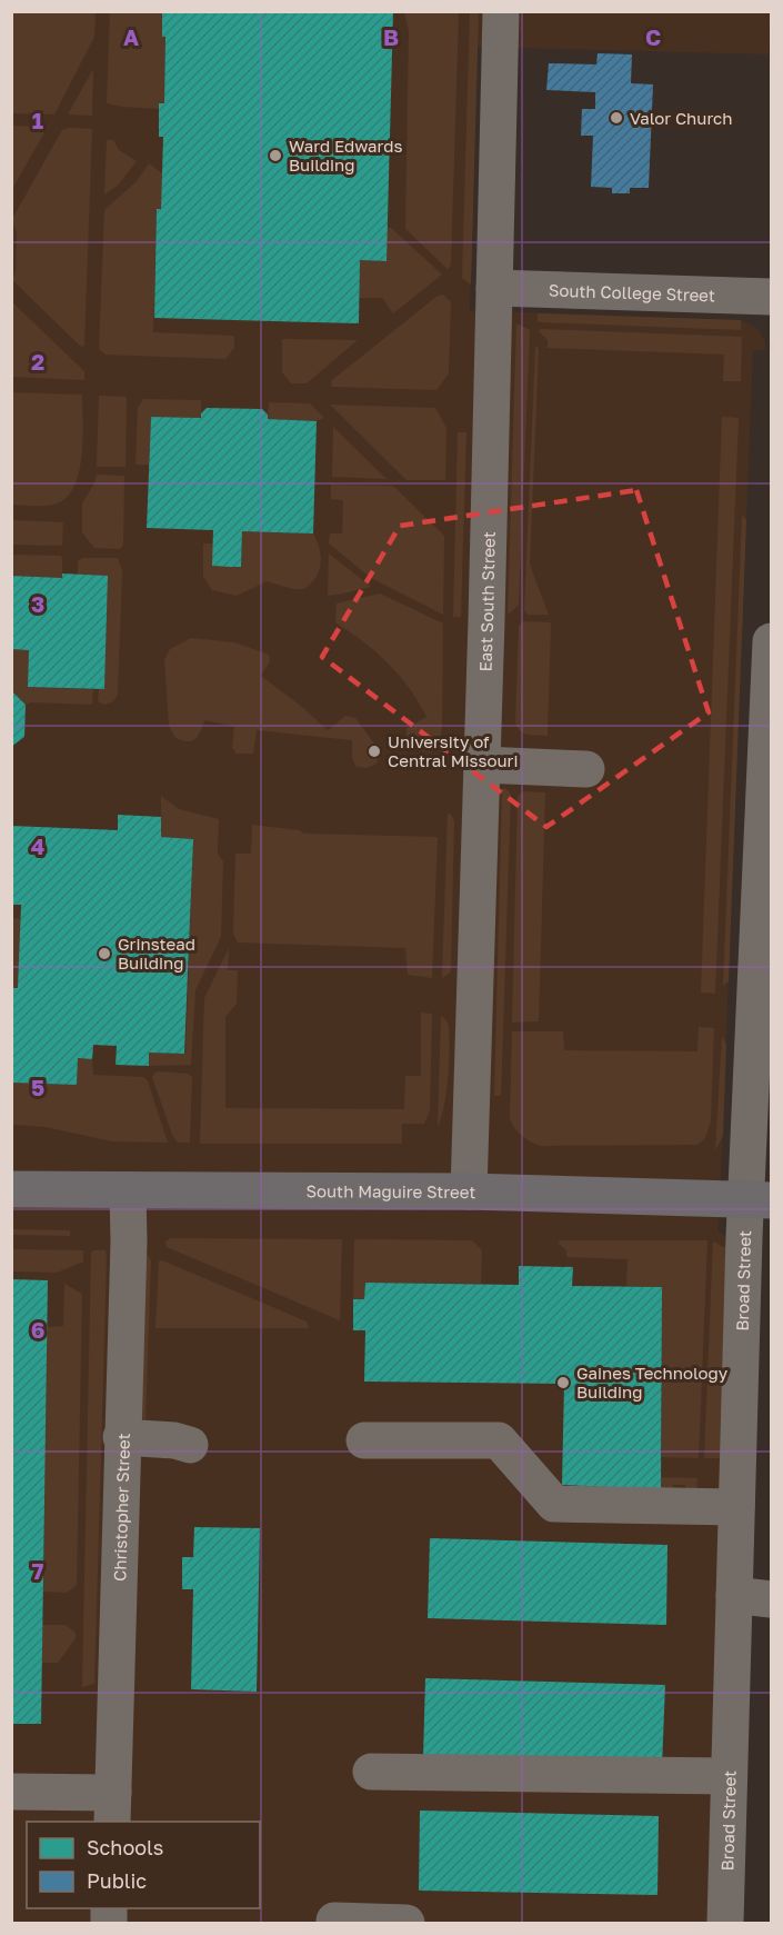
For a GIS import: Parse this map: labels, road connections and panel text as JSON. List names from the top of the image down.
{
  "streets": {
    "main road": ["South Maguire Street"],
    "street": [
      "South College Street",
      "East South Street",
      "Broad Street",
      "Christopher Street"
    ]
  },
  "crossings": [
    ["South College Street", "East South Street"],
    ["East South Street", "South Maguire Street"],
    ["South Maguire Street", "Broad Street"],
    ["South Maguire Street", "Christopher Street"]
  ],
  "places": [
    "Valor Church",
    "Ward Edwards Building",
    "University of Central Missouri",
    "Grinstead Building",
    "Gaines Technology Building"
  ],
  "legend": ["Schools", "Public"],
  "grid": {
    "columns": ["A", "B", "C"],
    "rows": [
      "1",
      "2",
      "3",
      "4",
      "5",
      "6",
      "7"
    ]
  }
}
